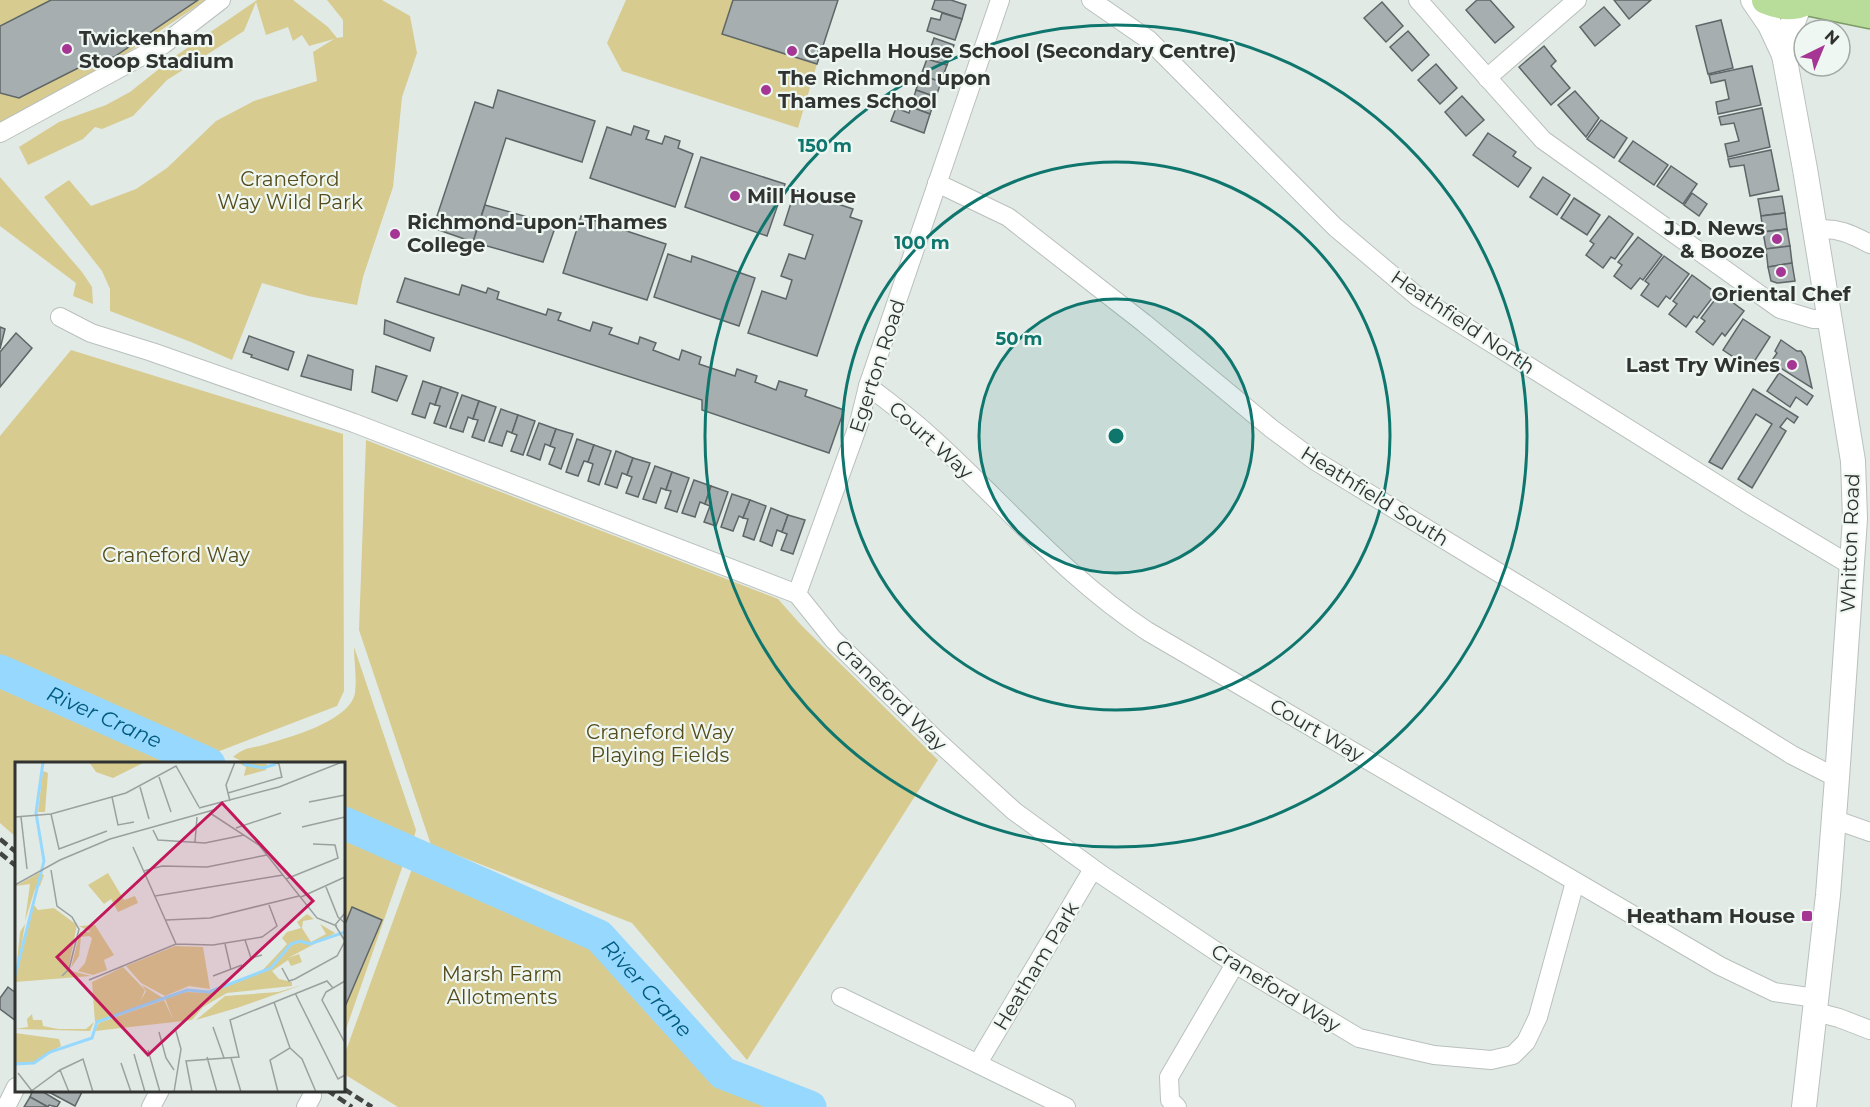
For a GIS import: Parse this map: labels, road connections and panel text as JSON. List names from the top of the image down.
{
  "streets": {
    "main road": ["Whitton Road"],
    "street": [
      "Heathfield North",
      "Egerton Road",
      "Court Way",
      "Heathfield South",
      "Craneford Way",
      "Heatham Park"
    ]
  },
  "crossings": [
    ["Heathfield North", "Whitton Road"],
    ["Egerton Road", "Court Way"],
    ["Egerton Road", "Heathfield South"],
    ["Egerton Road", "Craneford Way"],
    ["Court Way", "Whitton Road"],
    ["Court Way", "Craneford Way"],
    ["Heathfield South", "Whitton Road"],
    ["Craneford Way", "Heatham Park"]
  ],
  "water": ["River Crane"],
  "parks": [
    "Craneford Way Wild Park",
    "Craneford Way",
    "Craneford Way Playing Fields",
    "Marsh Farm Allotments"
  ],
  "places": {
    "other": [
      "Twickenham Stoop Stadium",
      "Capella House School (Secondary Centre)",
      "The Richmond upon Thames School",
      "Mill House",
      "Richmond-upon-Thames College",
      "J.D. News & Booze",
      "Oriental Chef",
      "Last Try Wines"
    ],
    "transit": ["Heatham House"]
  },
  "north": "top right",
  "rings": ["150 m", "100 m", "50 m"]
}
